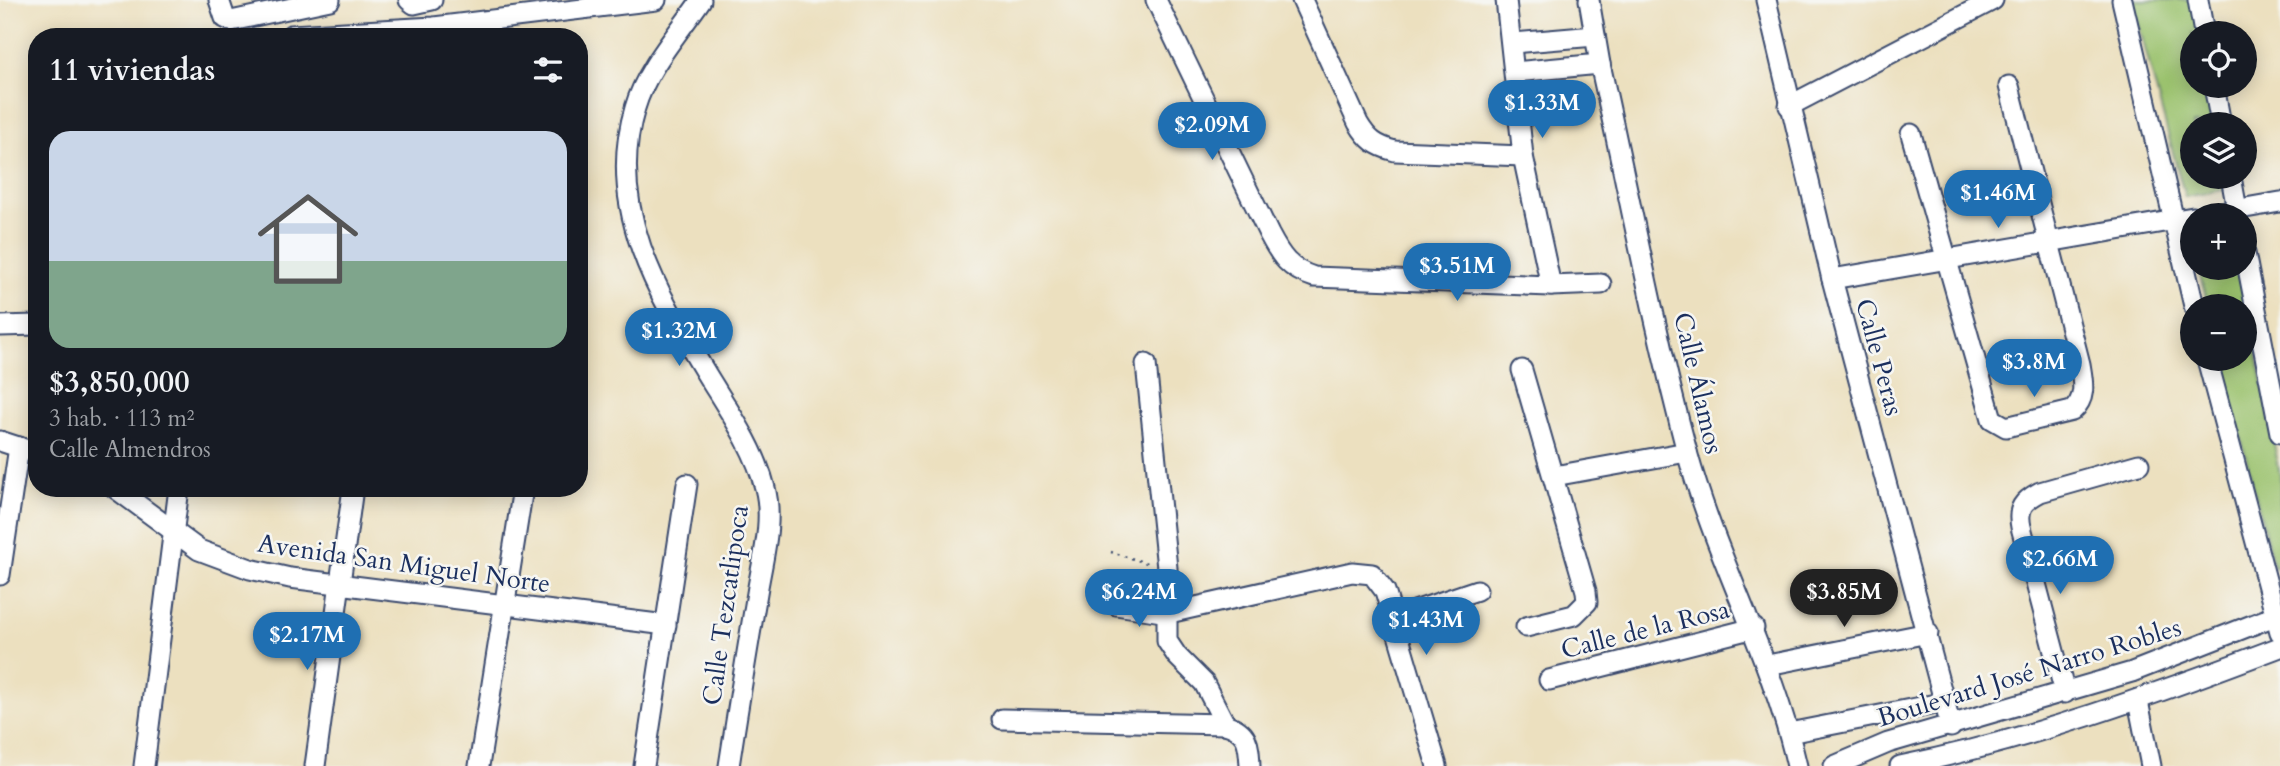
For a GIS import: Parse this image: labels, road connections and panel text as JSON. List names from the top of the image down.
{
  "streets": {
    "street": [
      "Calle Peras",
      "Calle Álamos",
      "Avenida San Miguel Norte",
      "Calle Tezcatlipoca",
      "Calle de la Rosa",
      "Boulevard José Narro Robles"
    ]
  },
  "crossings": [
    ["Calle Peras", "Boulevard José Narro Robles"],
    ["Calle Álamos", "Calle de la Rosa"]
  ],
  "page": {
    "map_buttons": ["+", "−"],
    "heading": "11 viviendas",
    "price": [
      "$1.33M",
      "$2.09M",
      "$1.46M",
      "$3.51M",
      "$1.32M",
      "$3.8M",
      "$2.66M",
      "$6.24M",
      "$3.85M",
      "$1.43M",
      "$2.17M"
    ],
    "list": [
      {
        "name": "$3,850,000",
        "note": "3 hab. · 113 m² · Calle Almendros"
      }
    ]
  }
}
